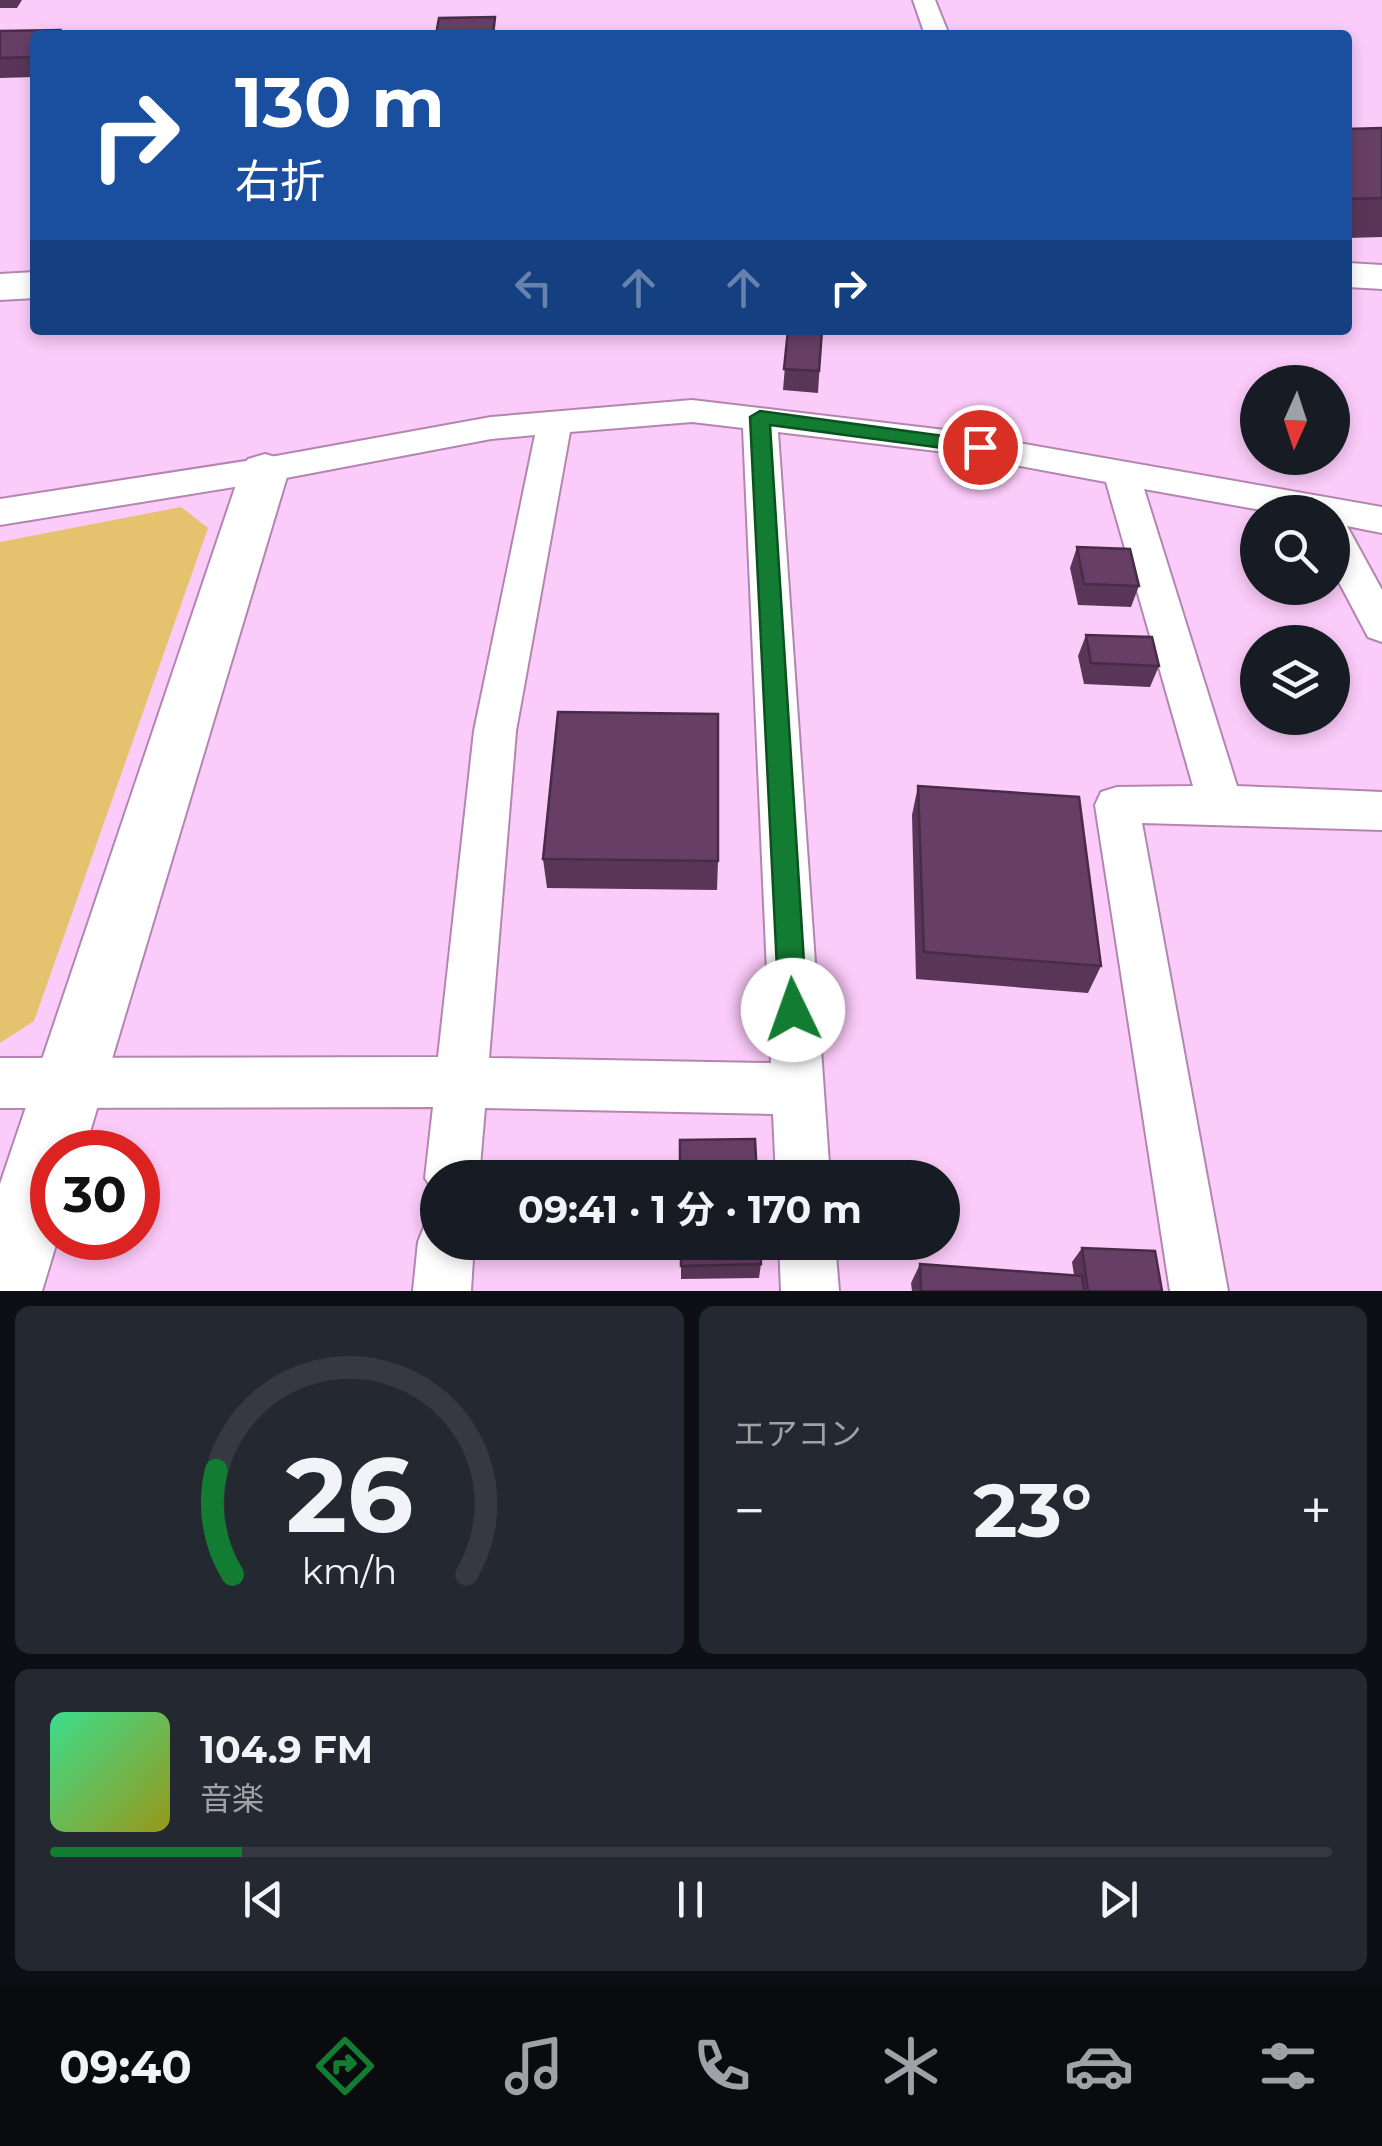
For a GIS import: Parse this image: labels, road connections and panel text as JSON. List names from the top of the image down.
{
  "north": "bottom",
  "page": {
    "turn": ["130 m", "右折"],
    "limit": "30",
    "trip": "09:41 · 1 分 · 170 m",
    "tile": "エアコン",
    "heat": ["−", "23°", "+"],
    "song": ["104.9 FM", "音楽"],
    "tabs": "09:40",
    "gauge": ["26", "km/h"]
  }
}
